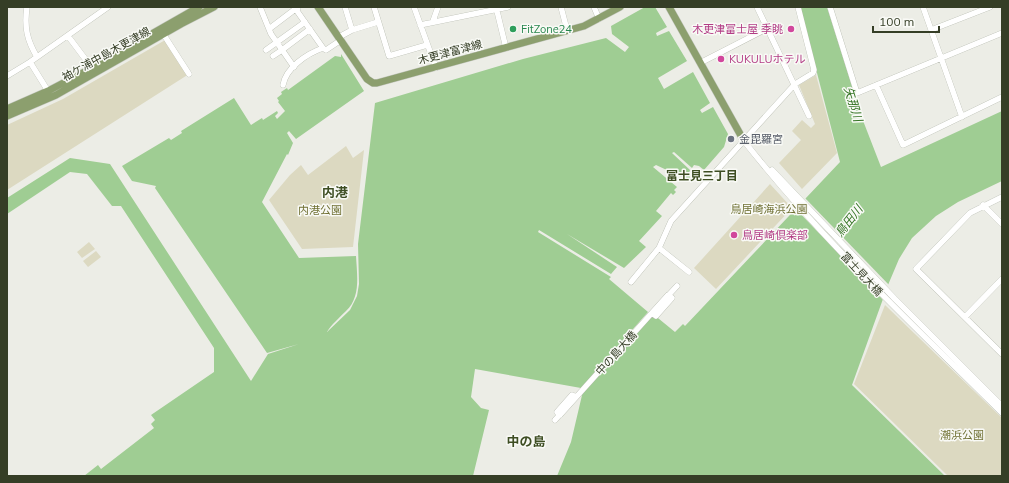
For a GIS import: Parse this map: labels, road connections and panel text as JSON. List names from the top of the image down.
{
  "streets": {
    "main road": ["木更津富津線", "袖ケ浦中島木更津線"],
    "street": ["富士見大橋", "中の島大橋"]
  },
  "districts": ["富士見三丁目", "内港", "中の島"],
  "water": ["矢那川", "鳥田川"],
  "parks": ["鳥居崎海浜公園", "内港公園", "潮浜公園"],
  "places": [
    "FitZone24",
    "木更津富士屋 季眺",
    "KUKULUホテル",
    "金毘羅宮",
    "鳥居崎倶楽部"
  ],
  "scale_bar": "100 m"
}
